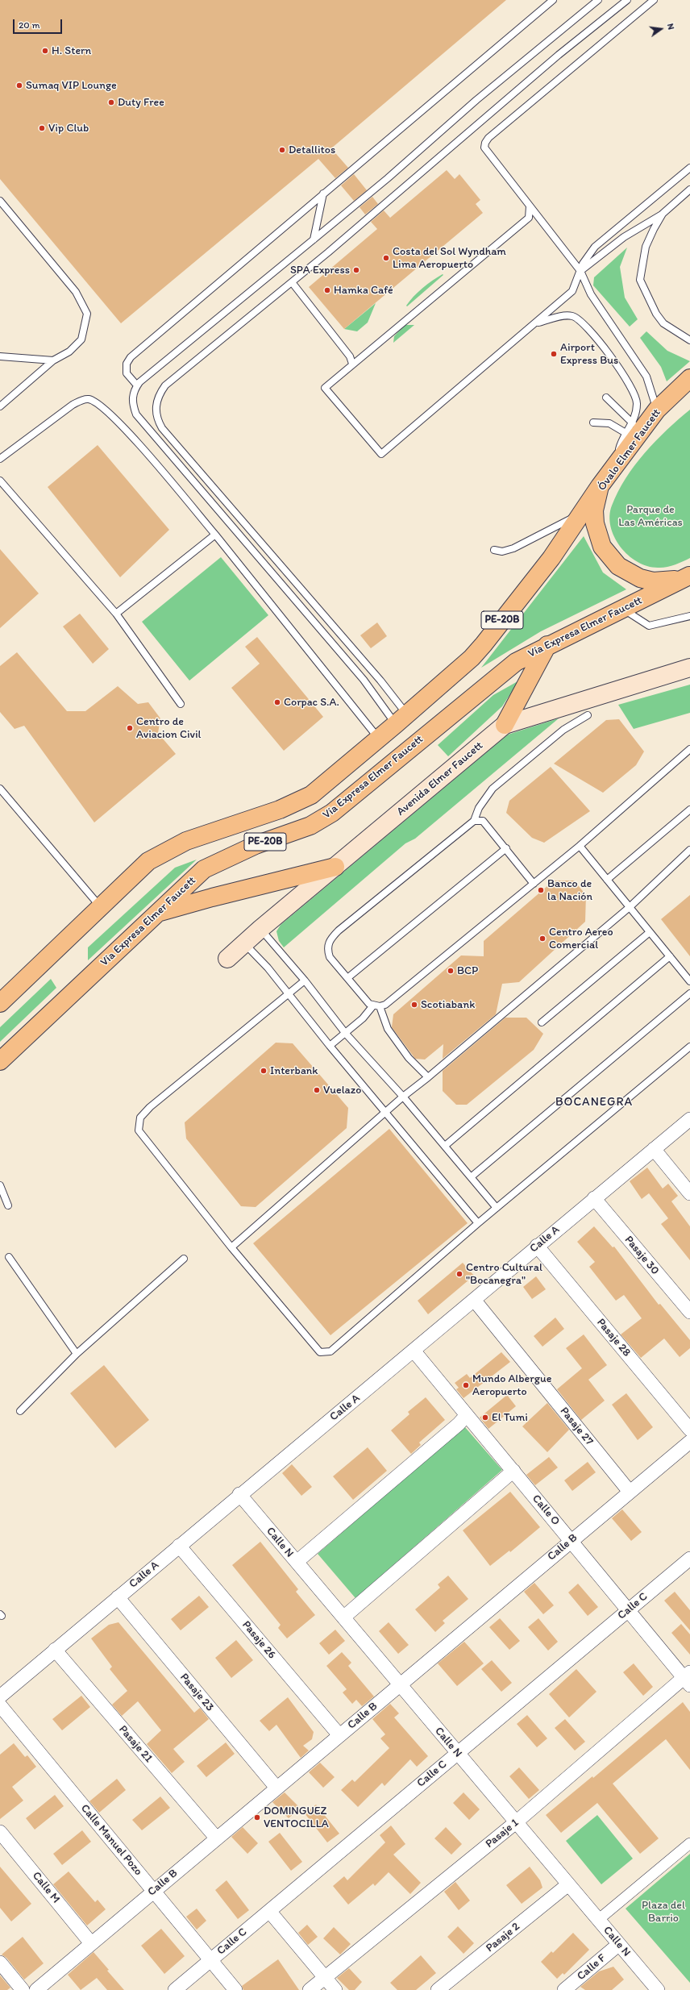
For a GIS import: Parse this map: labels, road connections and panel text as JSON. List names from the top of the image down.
{
  "streets": {
    "highway": ["Óvalo Elmer Faucett", "PE-20B", "Vía Expresa Elmer Faucett"],
    "main road": ["Avenida Elmer Faucett"],
    "street": [
      "Calle A",
      "Pasaje 30",
      "Pasaje 28",
      "Pasaje 27",
      "Calle O",
      "Calle N",
      "Calle B",
      "Calle C",
      "Pasaje 26",
      "Pasaje 23",
      "Pasaje 21",
      "Pasaje 1",
      "Calle Manuel Pozo",
      "Calle M",
      "Pasaje 2",
      "Calle F"
    ]
  },
  "crossings": [
    ["Óvalo Elmer Faucett", "PE-20B"],
    ["Óvalo Elmer Faucett", "Vía Expresa Elmer Faucett"],
    ["Calle A", "Pasaje 30"],
    ["Calle A", "Pasaje 28"],
    ["Calle A", "Pasaje 27"],
    ["Calle A", "Calle O"],
    ["Calle A", "Calle N"],
    ["Calle A", "Pasaje 26"],
    ["Calle A", "Pasaje 23"],
    ["Calle A", "Pasaje 21"],
    ["Pasaje 27", "Calle B"],
    ["Calle O", "Calle B"],
    ["Calle O", "Calle C"],
    ["Calle O", "Pasaje 1"],
    ["Calle N", "Calle B"],
    ["Calle N", "Calle C"],
    ["Calle N", "Pasaje 1"],
    ["Calle N", "Pasaje 2"],
    ["Calle N", "Calle F"],
    ["Calle B", "Pasaje 26"],
    ["Calle B", "Pasaje 23"],
    ["Calle B", "Pasaje 21"],
    ["Calle B", "Calle Manuel Pozo"],
    ["Calle B", "Calle M"],
    ["Calle C", "Calle Manuel Pozo"]
  ],
  "districts": ["BOCANEGRA"],
  "parks": ["Parque de Las Américas", "Plaza del Barrio"],
  "places": [
    "H. Stern",
    "Sumaq VIP Lounge",
    "Duty Free",
    "Vip Club",
    "Detallitos",
    "Costa del Sol Wyndham Lima Aeropuerto",
    "SPA Express",
    "Hamka Café",
    "Airport Express Bus",
    "Corpac S.A.",
    "Centro de Aviacion Civil",
    "Banco de la Nación",
    "Centro Aereo Comercial",
    "BCP",
    "Scotiabank",
    "Interbank",
    "Vuelazo",
    "Centro Cultural \"Bocanegra\"",
    "Mundo Albergue Aeropuerto",
    "El Tumi",
    "DOMINGUEZ VENTOCILLA"
  ],
  "scale_bar": "20 m",
  "north": "right"
}
